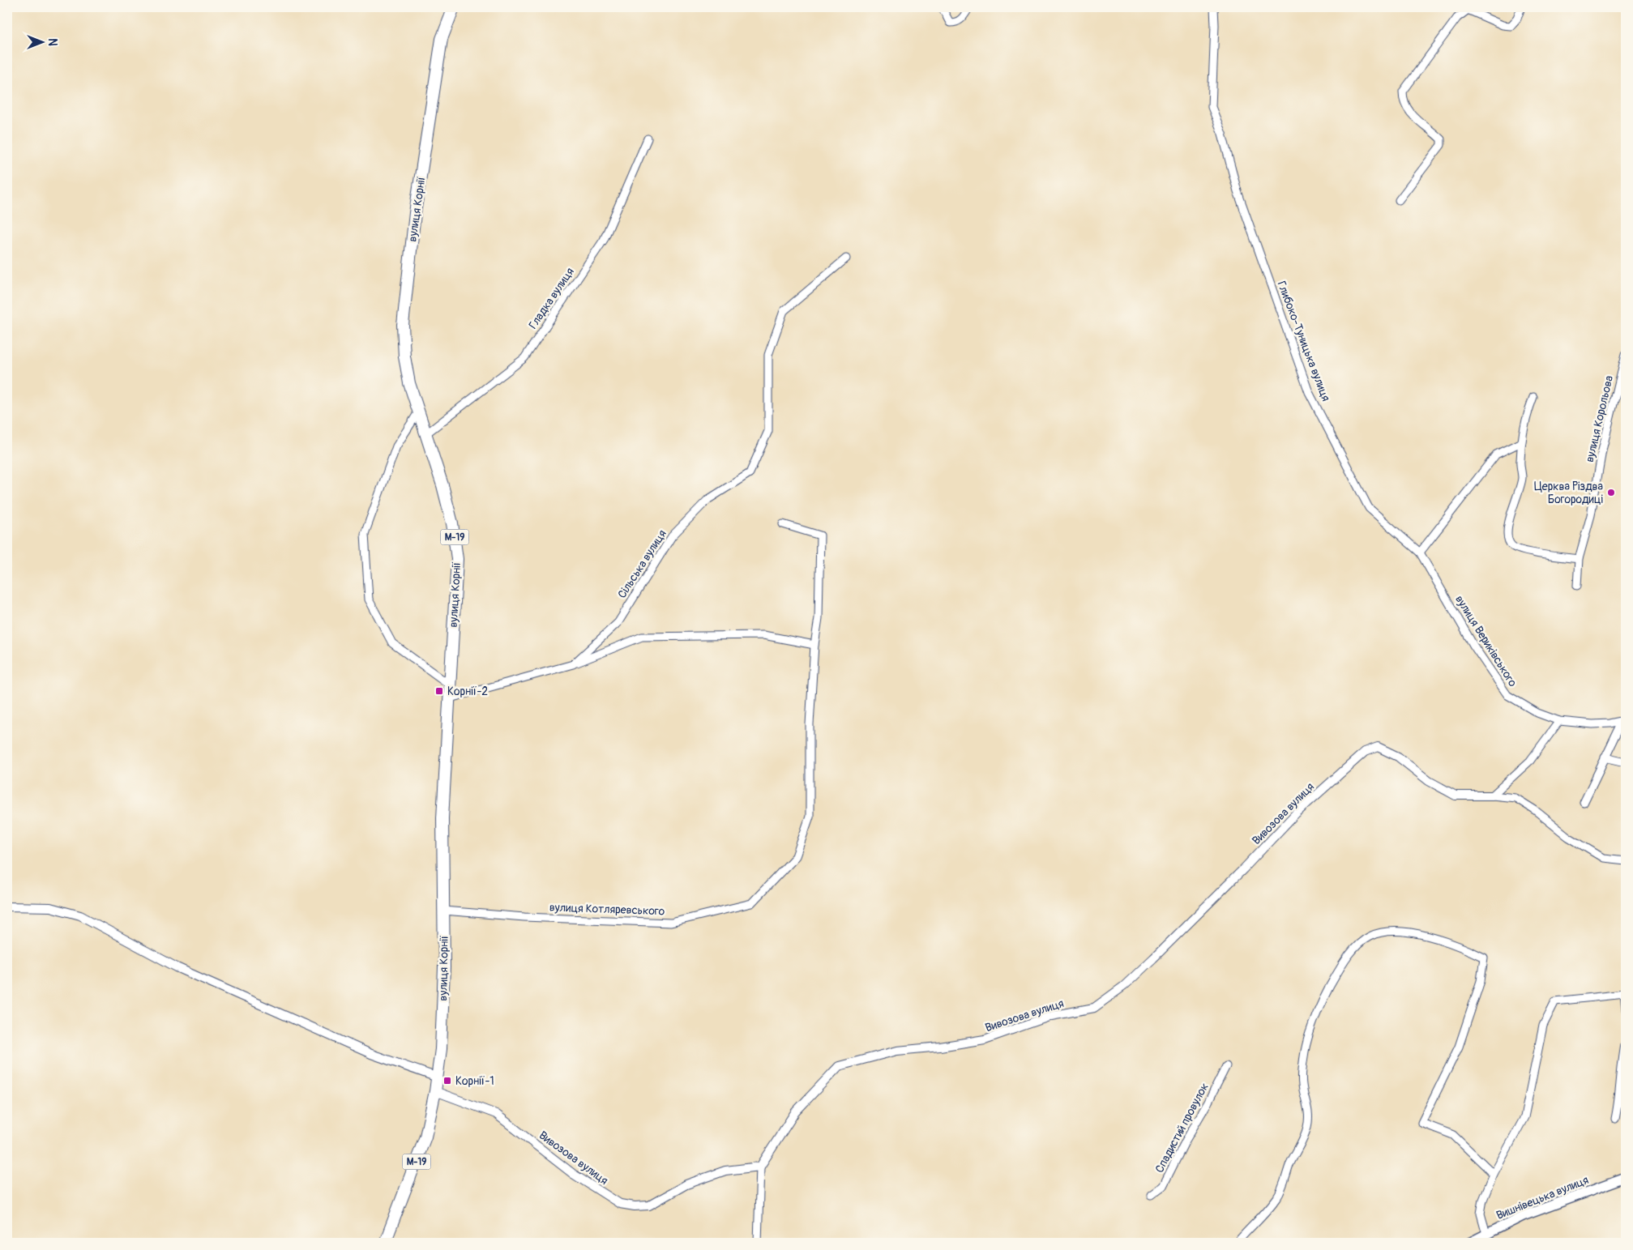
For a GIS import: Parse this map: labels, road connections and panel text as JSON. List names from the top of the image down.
{
  "streets": {
    "highway": ["вулиця Корнії", "М-19"],
    "main road": ["Вишнівецька вулиця"],
    "street": [
      "Гладка вулиця",
      "Глибоко-Туницька вулиця",
      "вулиця Корольова",
      "Сільська вулиця",
      "вулиця Вериківського",
      "Вивозова вулиця",
      "вулиця Котляревського",
      "Спадистий провулок"
    ]
  },
  "crossings": [
    ["вулиця Корнії", "Гладка вулиця"],
    ["вулиця Корнії", "Сільська вулиця"],
    ["вулиця Корнії", "Вивозова вулиця"],
    ["вулиця Корнії", "вулиця Котляревського"],
    ["Глибоко-Туницька вулиця", "вулиця Вериківського"],
    ["Сільська вулиця", "вулиця Котляревського"]
  ],
  "places": {
    "other": ["Церква Різдва Богородиці"],
    "transit": ["Корнії-2", "Корнії-1"]
  },
  "north": "right"
}
